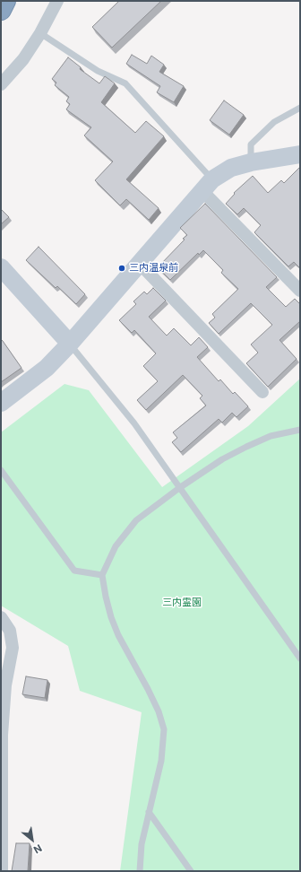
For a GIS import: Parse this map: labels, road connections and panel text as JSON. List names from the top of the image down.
{
  "parks": ["三内霊園"],
  "places": ["三内温泉前"],
  "north": "bottom right"
}
